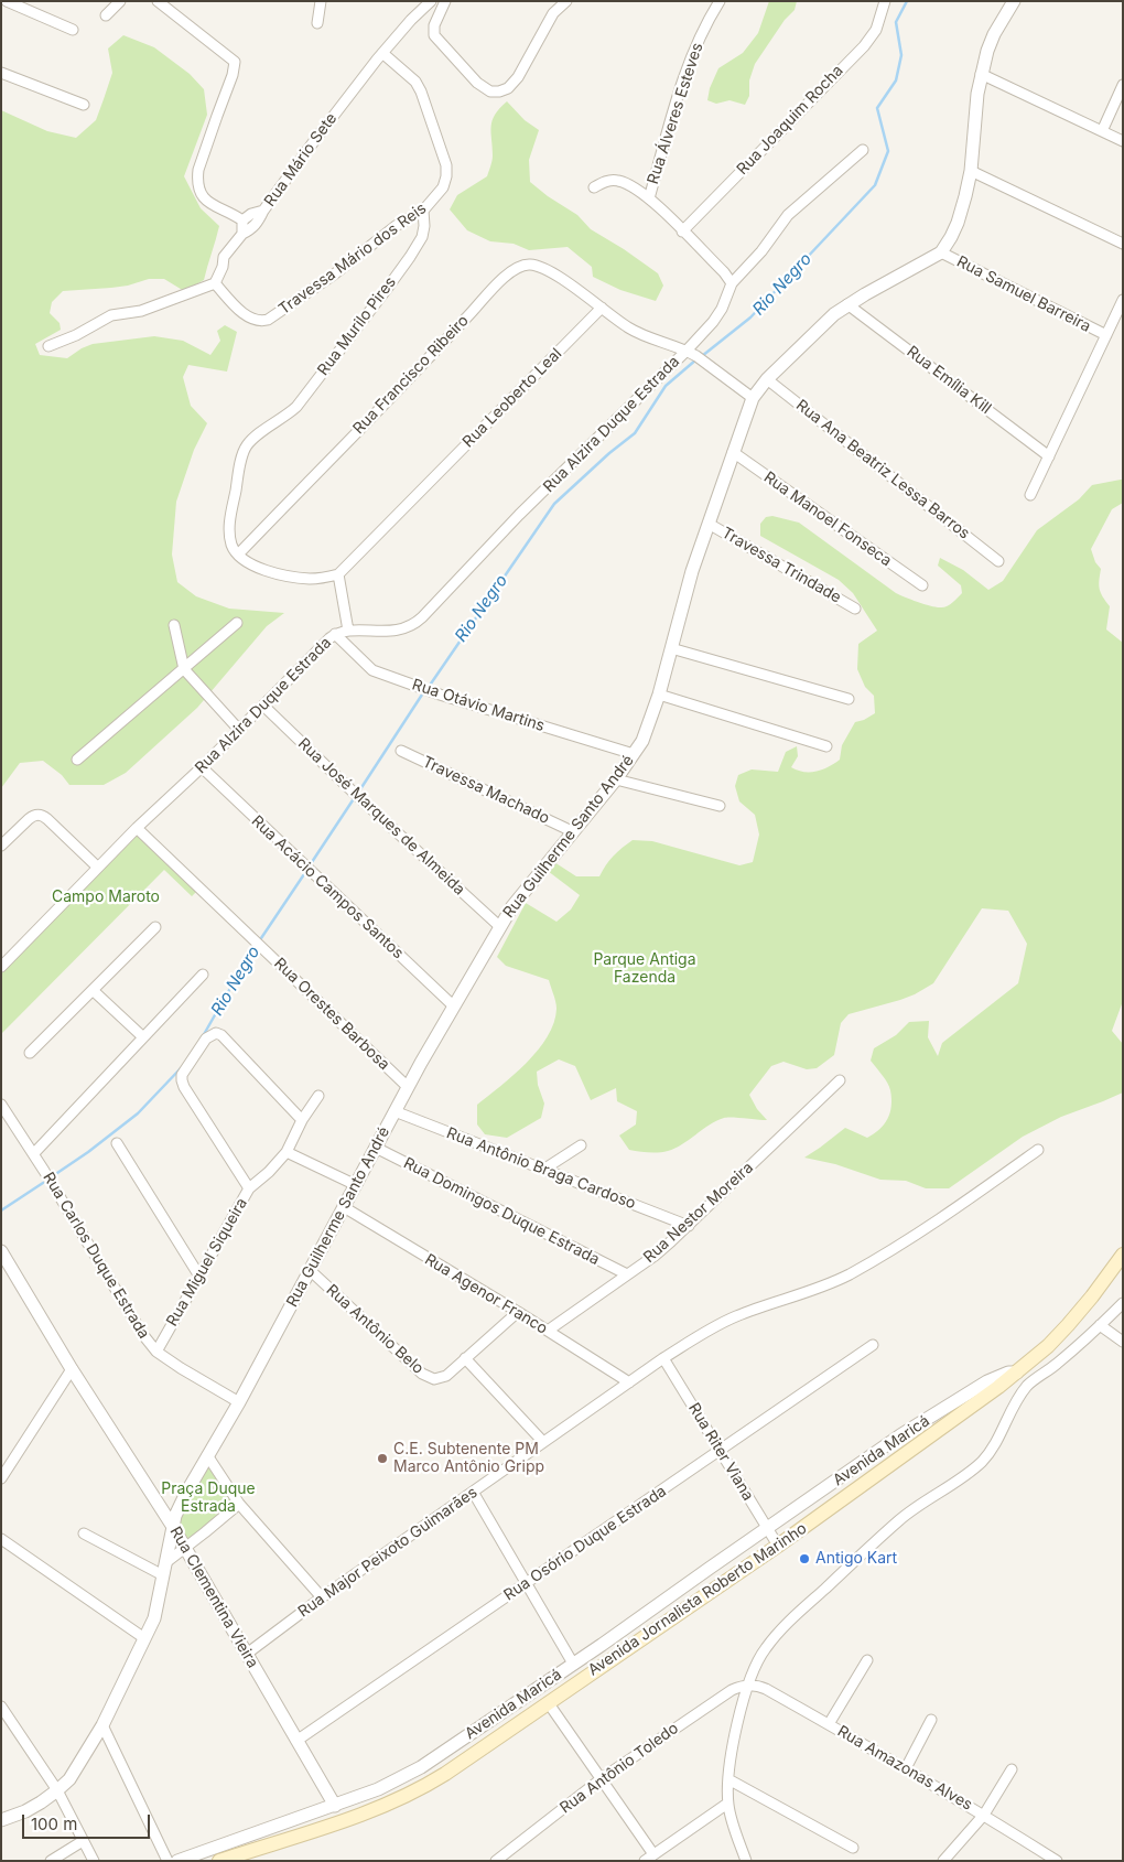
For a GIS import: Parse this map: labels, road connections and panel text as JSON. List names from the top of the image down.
{
  "streets": {
    "main road": ["Avenida Jornalista Roberto Marinho"],
    "street": [
      "Rua Álveres Esteves",
      "Rua Joaquim Rocha",
      "Rua Mário Sete",
      "Travessa Mário dos Reis",
      "Rua Samuel Barreira",
      "Rua Murilo Pires",
      "Rua Francisco Ribeiro",
      "Rua Emília Kill",
      "Rua Leoberto Leal",
      "Rua Alzira Duque Estrada",
      "Rua Ana Beatriz Lessa Barros",
      "Rua Manoel Fonseca",
      "Travessa Trindade",
      "Rua Otávio Martins",
      "Travessa Machado",
      "Rua José Marques de Almeida",
      "Rua Guilherme Santo André",
      "Rua Acácio Campos Santos",
      "Rua Orestes Barbosa",
      "Rua Antônio Braga Cardoso",
      "Rua Domingos Duque Estrada",
      "Rua Nestor Moreira",
      "Rua Carlos Duque Estrada",
      "Rua Miguel Siqueira",
      "Rua Agenor Franco",
      "Rua Antônio Belo",
      "Avenida Maricá",
      "Rua Riter Viana",
      "Rua Osório Duque Estrada",
      "Rua Major Peixoto Guimarães",
      "Rua Clementina Vieira",
      "Rua Antônio Toledo",
      "Rua Amazonas Alves"
    ]
  },
  "crossings": [
    ["Rua Mário Sete", "Travessa Mário dos Reis"],
    ["Travessa Mário dos Reis", "Rua Murilo Pires"],
    ["Rua Samuel Barreira", "Rua Guilherme Santo André"],
    ["Rua Murilo Pires", "Rua Francisco Ribeiro"],
    ["Rua Francisco Ribeiro", "Rua Leoberto Leal"],
    ["Rua Emília Kill", "Rua Guilherme Santo André"],
    ["Rua Alzira Duque Estrada", "Rua Otávio Martins"],
    ["Rua Alzira Duque Estrada", "Rua José Marques de Almeida"],
    ["Rua Alzira Duque Estrada", "Rua Acácio Campos Santos"],
    ["Rua Alzira Duque Estrada", "Rua Orestes Barbosa"],
    ["Rua Ana Beatriz Lessa Barros", "Rua Guilherme Santo André"],
    ["Rua Manoel Fonseca", "Rua Guilherme Santo André"],
    ["Travessa Trindade", "Rua Guilherme Santo André"],
    ["Rua Otávio Martins", "Rua Guilherme Santo André"],
    ["Travessa Machado", "Rua Guilherme Santo André"],
    ["Rua José Marques de Almeida", "Rua Guilherme Santo André"],
    ["Rua Guilherme Santo André", "Rua Acácio Campos Santos"],
    ["Rua Guilherme Santo André", "Rua Orestes Barbosa"],
    ["Rua Guilherme Santo André", "Rua Antônio Braga Cardoso"],
    ["Rua Guilherme Santo André", "Rua Domingos Duque Estrada"],
    ["Rua Guilherme Santo André", "Rua Carlos Duque Estrada"],
    ["Rua Guilherme Santo André", "Rua Agenor Franco"],
    ["Rua Guilherme Santo André", "Rua Antônio Belo"],
    ["Rua Guilherme Santo André", "Rua Clementina Vieira"],
    ["Rua Antônio Braga Cardoso", "Rua Nestor Moreira"],
    ["Rua Domingos Duque Estrada", "Rua Nestor Moreira"],
    ["Rua Nestor Moreira", "Rua Agenor Franco"],
    ["Rua Carlos Duque Estrada", "Rua Miguel Siqueira"],
    ["Rua Agenor Franco", "Rua Antônio Belo"],
    ["Rua Agenor Franco", "Rua Major Peixoto Guimarães"],
    ["Avenida Maricá", "Rua Riter Viana"],
    ["Avenida Maricá", "Rua Clementina Vieira"],
    ["Avenida Maricá", "Avenida Jornalista Roberto Marinho"],
    ["Rua Riter Viana", "Rua Osório Duque Estrada"],
    ["Rua Riter Viana", "Rua Major Peixoto Guimarães"],
    ["Rua Riter Viana", "Avenida Jornalista Roberto Marinho"],
    ["Rua Osório Duque Estrada", "Rua Clementina Vieira"],
    ["Rua Major Peixoto Guimarães", "Rua Clementina Vieira"],
    ["Rua Antônio Toledo", "Rua Amazonas Alves"]
  ],
  "water": ["Rio Negro"],
  "parks": ["Campo Maroto", "Parque Antiga Fazenda", "Praça Duque Estrada"],
  "places": ["C.E. Subtenente PM Marco Antônio Gripp", "Antigo Kart"],
  "scale_bar": "100 m"
}
